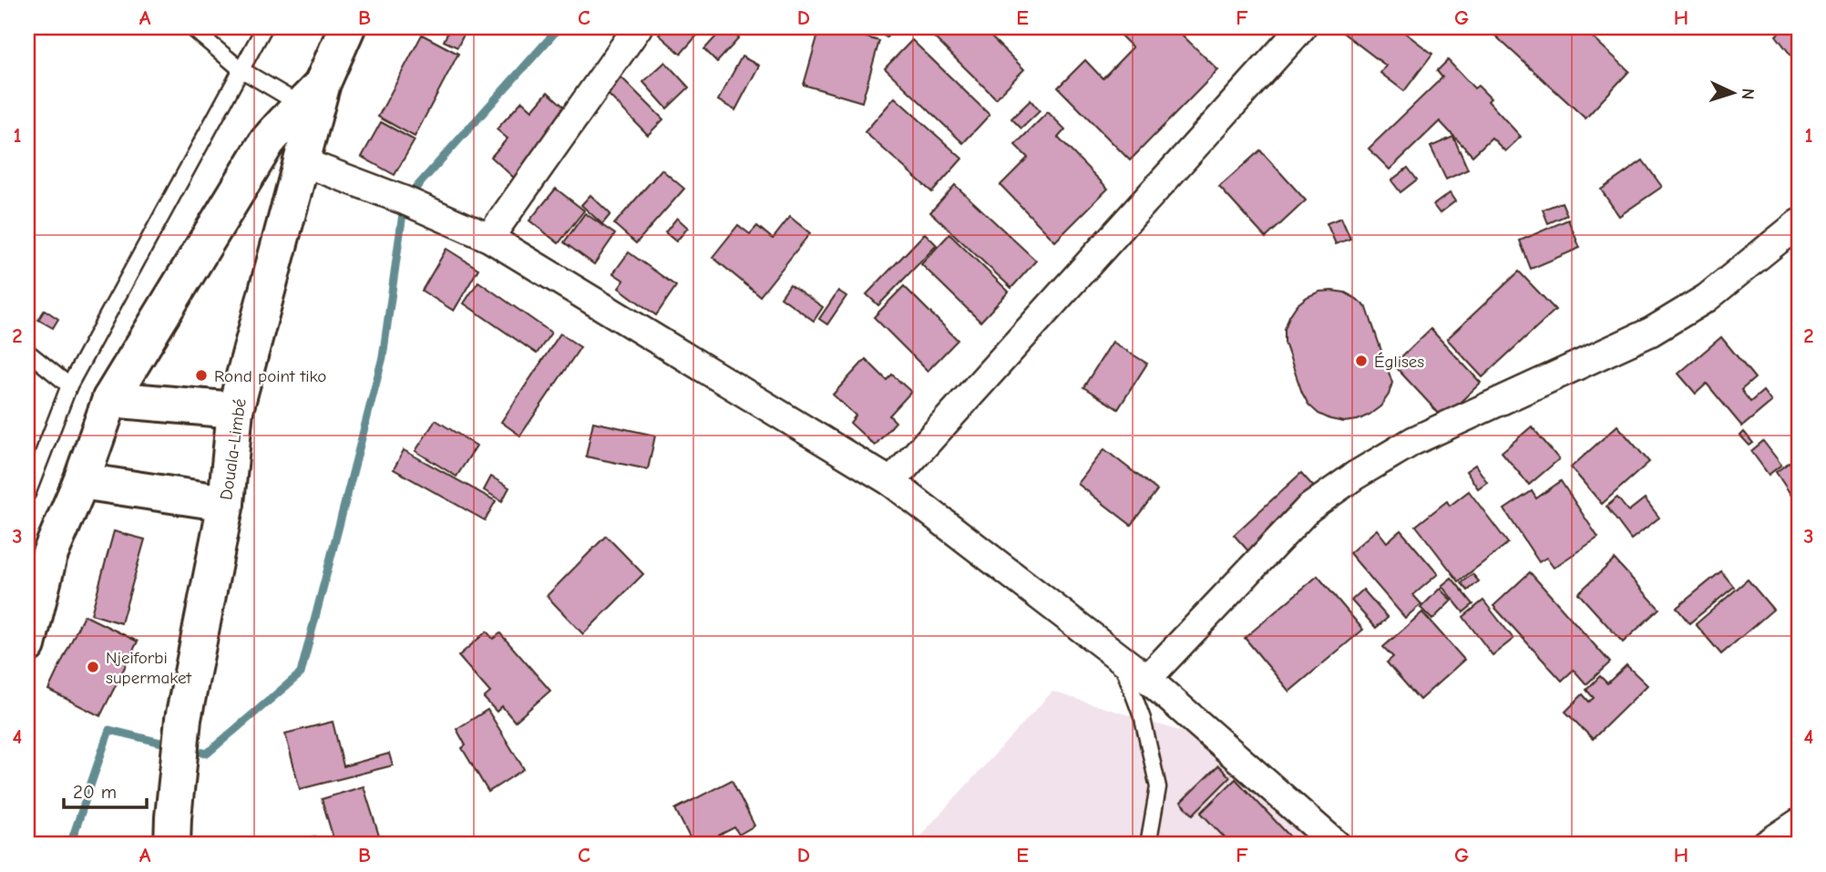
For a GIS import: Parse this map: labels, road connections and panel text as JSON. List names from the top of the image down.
{
  "streets": {
    "main road": ["Douala-Limbé"]
  },
  "places": ["Églises", "Rond point tiko", "Njeiforbi supermaket"],
  "scale_bar": "20 m",
  "north": "right",
  "grid": {
    "columns": [
      "A",
      "B",
      "C",
      "D",
      "E",
      "F",
      "G",
      "H"
    ],
    "rows": [
      "1",
      "2",
      "3",
      "4"
    ]
  }
}
